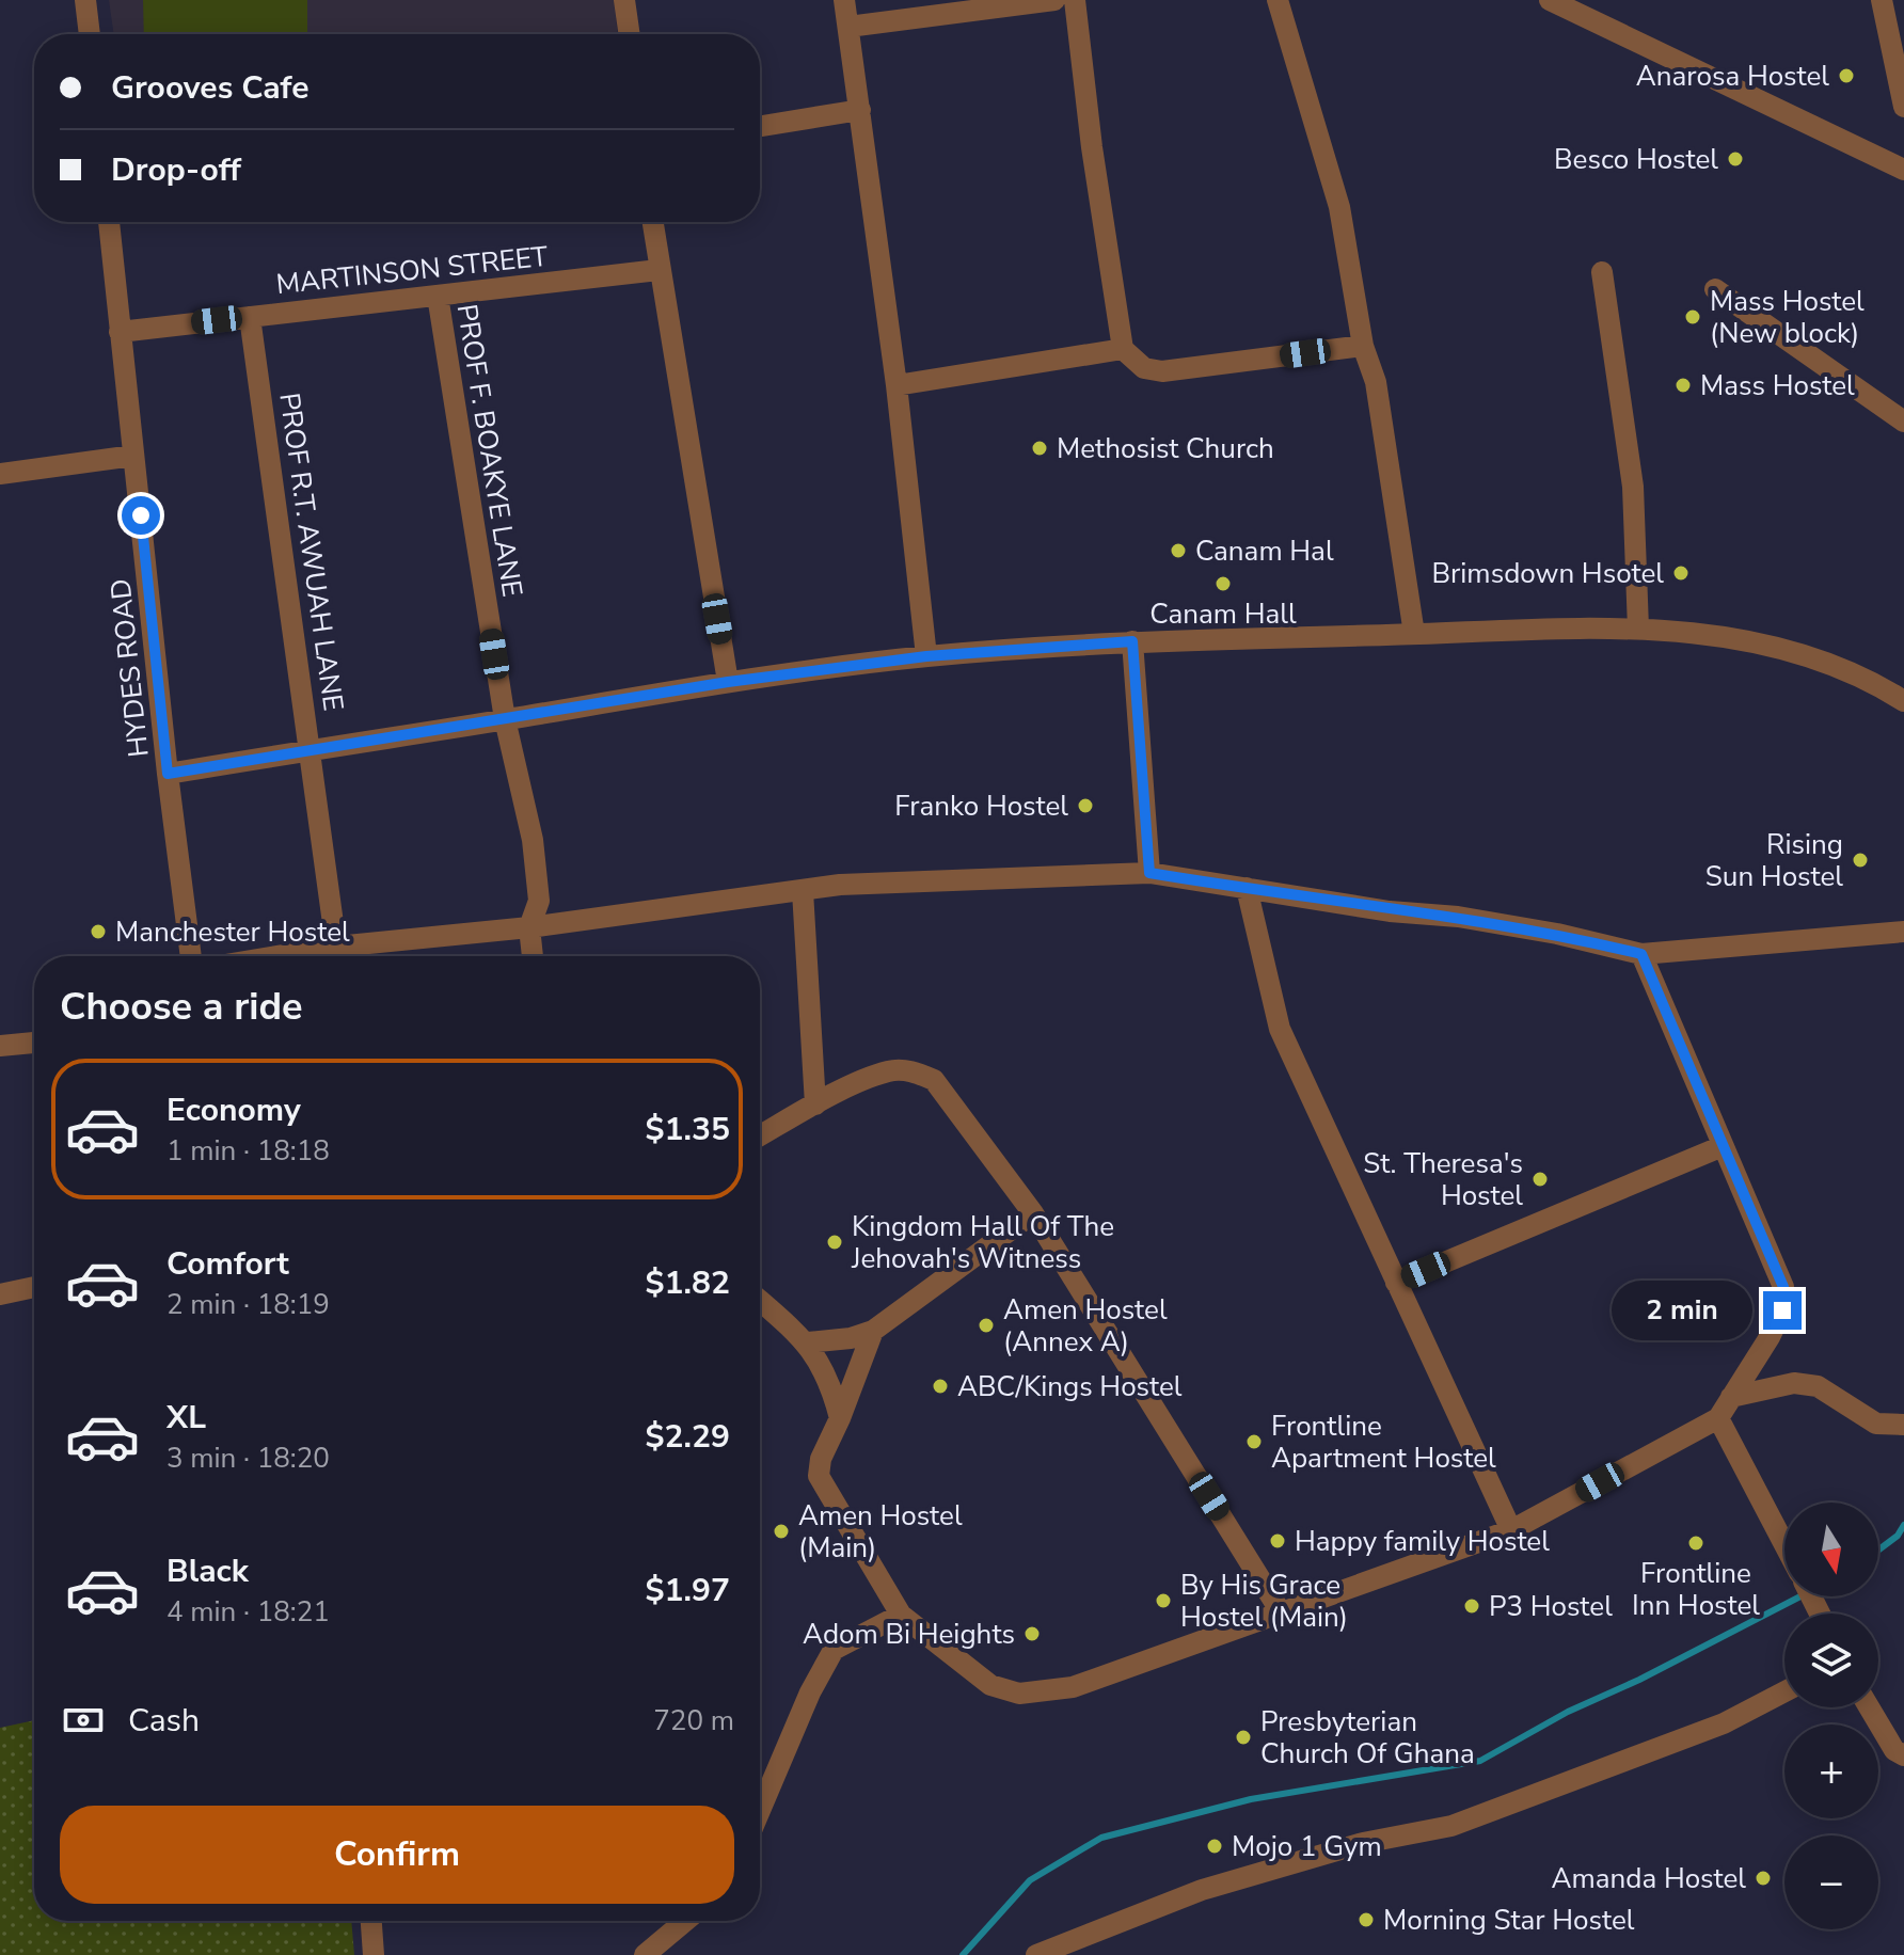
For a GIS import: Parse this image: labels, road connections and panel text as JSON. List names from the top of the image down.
{
  "streets": {
    "street": [
      "MARTINSON STREET",
      "PROF F. BOAKYE LANE",
      "PROF R.T. AWUAH LANE",
      "HYDES ROAD"
    ]
  },
  "crossings": [
    ["MARTINSON STREET", "PROF F. BOAKYE LANE"],
    ["MARTINSON STREET", "PROF R.T. AWUAH LANE"],
    ["MARTINSON STREET", "HYDES ROAD"]
  ],
  "places": [
    "Anarosa Hostel",
    "Besco Hostel",
    "Mass Hostel (New block)",
    "Mass Hostel",
    "Methosist Church",
    "Canam Hal",
    "Brimsdown Hsotel",
    "Canam Hall",
    "Franko Hostel",
    "Rising Sun Hostel",
    "Manchester Hostel",
    "St. Theresa's Hostel",
    "Kingdom Hall Of The Jehovah's Witness",
    "Amen Hostel (Annex A)",
    "ABC/Kings Hostel",
    "Frontline Apartment Hostel",
    "Amen Hostel (Main)",
    "Happy family Hostel",
    "Frontline Inn Hostel",
    "By His Grace Hostel (Main)",
    "P3 Hostel",
    "Adom Bi Heights",
    "Presbyterian Church Of Ghana",
    "Mojo 1 Gym",
    "Amanda Hostel",
    "Morning Star Hostel"
  ],
  "north": "bottom",
  "page": {
    "banner": ["Grooves Cafe", "Drop-off"],
    "heading": "Choose a ride",
    "list": [
      {
        "name": "Economy",
        "note": "1 min · 18:18",
        "value": "$1.35"
      },
      {
        "name": "Comfort",
        "note": "2 min · 18:19",
        "value": "$1.82"
      },
      {
        "name": "XL",
        "note": "3 min · 18:20",
        "value": "$2.29"
      },
      {
        "name": "Black",
        "note": "4 min · 18:21",
        "value": "$1.97"
      }
    ],
    "bubble": "2 min",
    "map_buttons": ["+", "−"],
    "pay": ["Cash", "720 m"],
    "buttons": "Confirm"
  }
}
